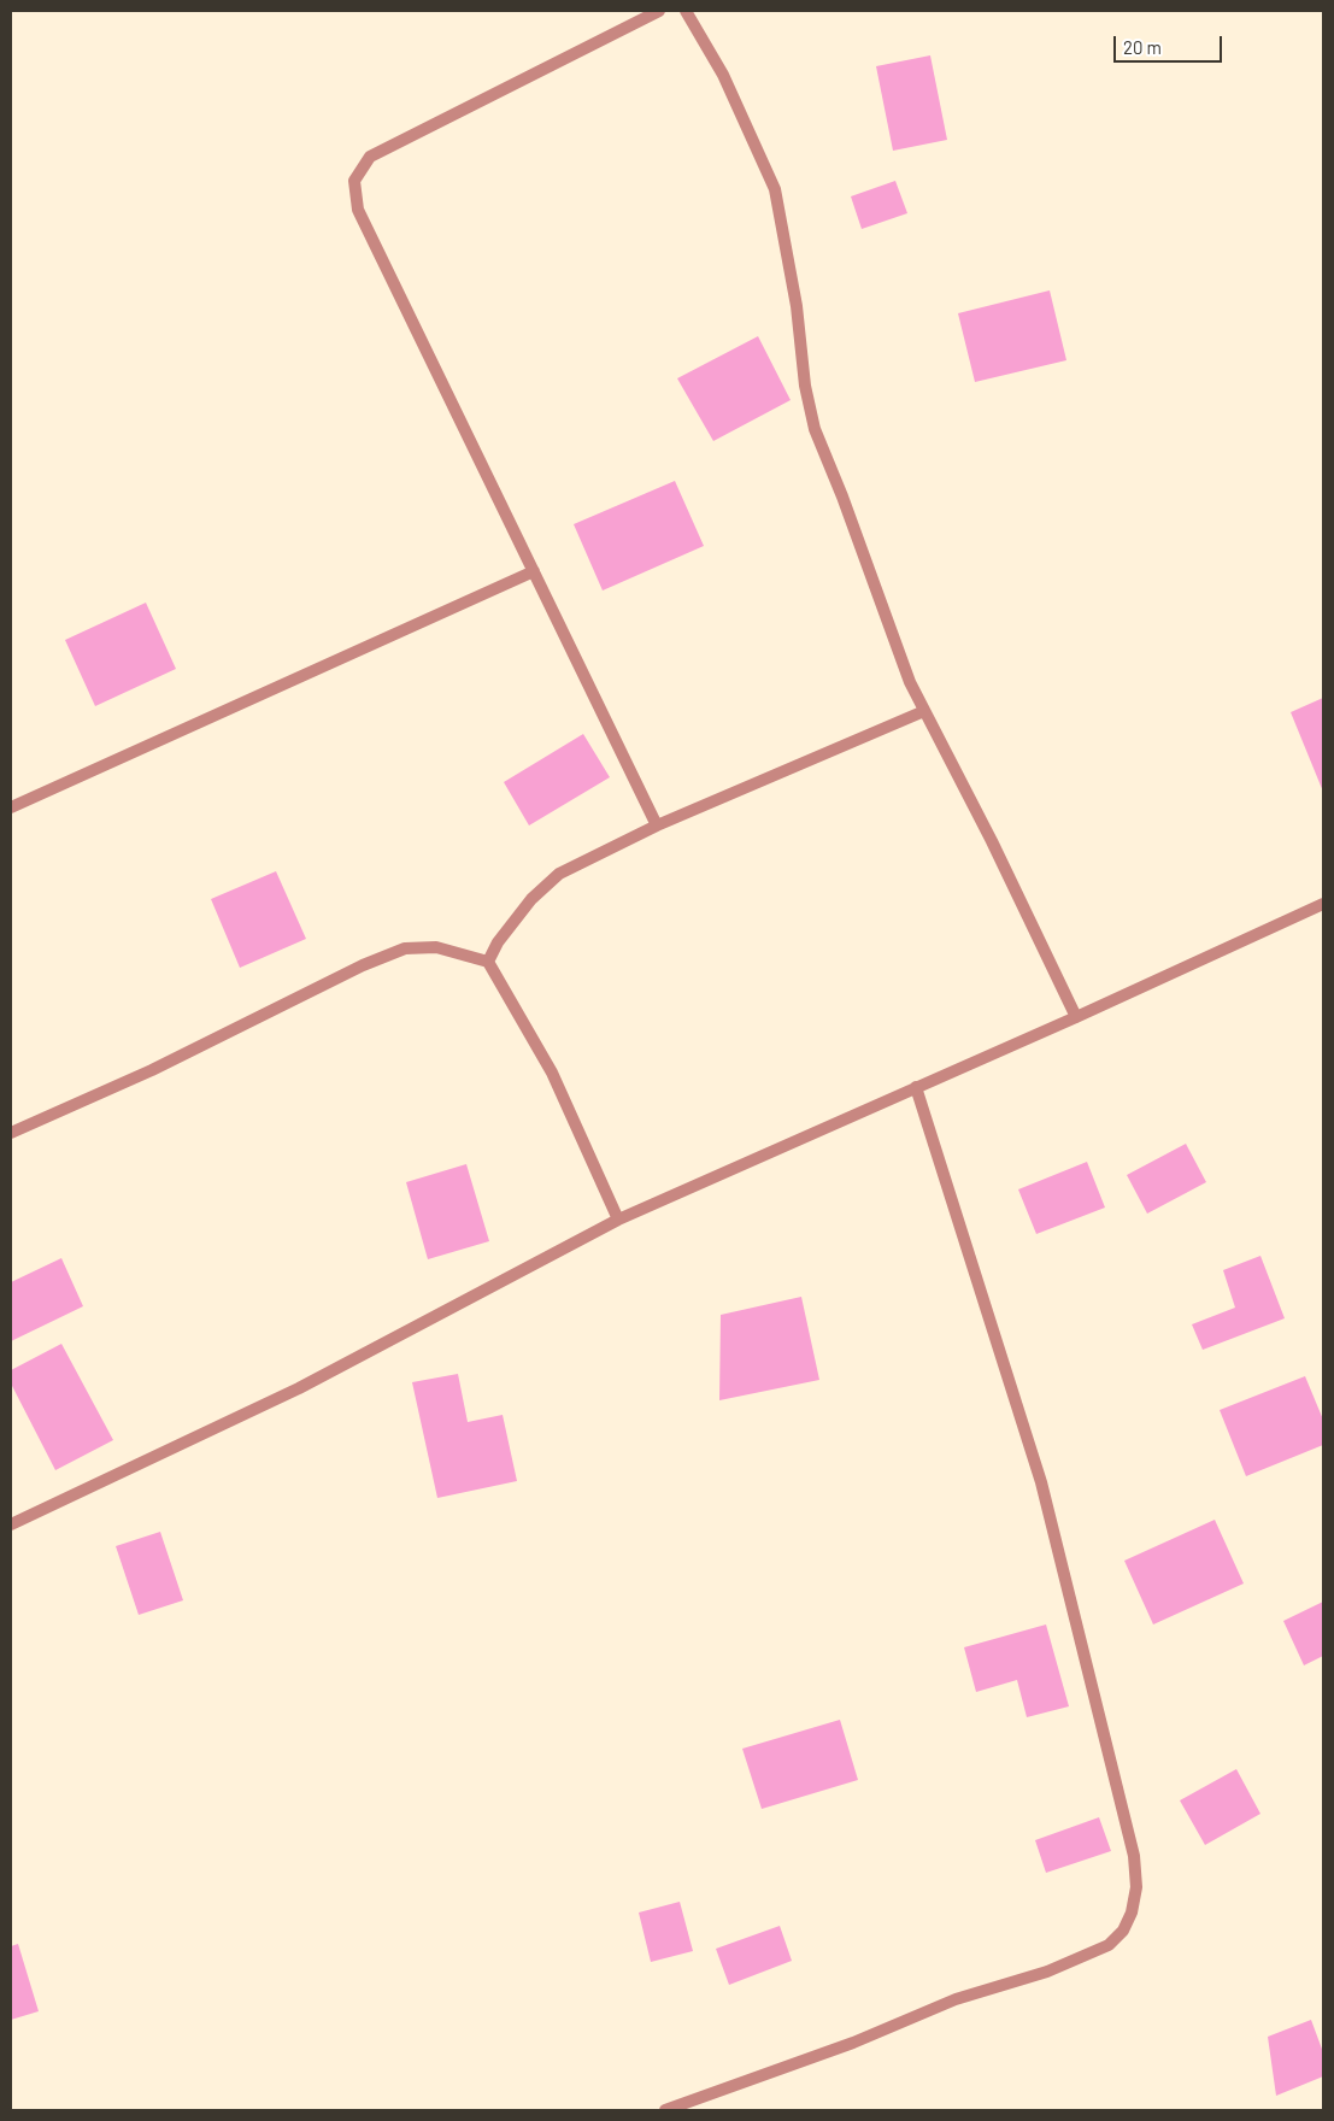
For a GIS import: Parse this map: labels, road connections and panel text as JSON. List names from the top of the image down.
{
  "scale_bar": "20 m"
}
